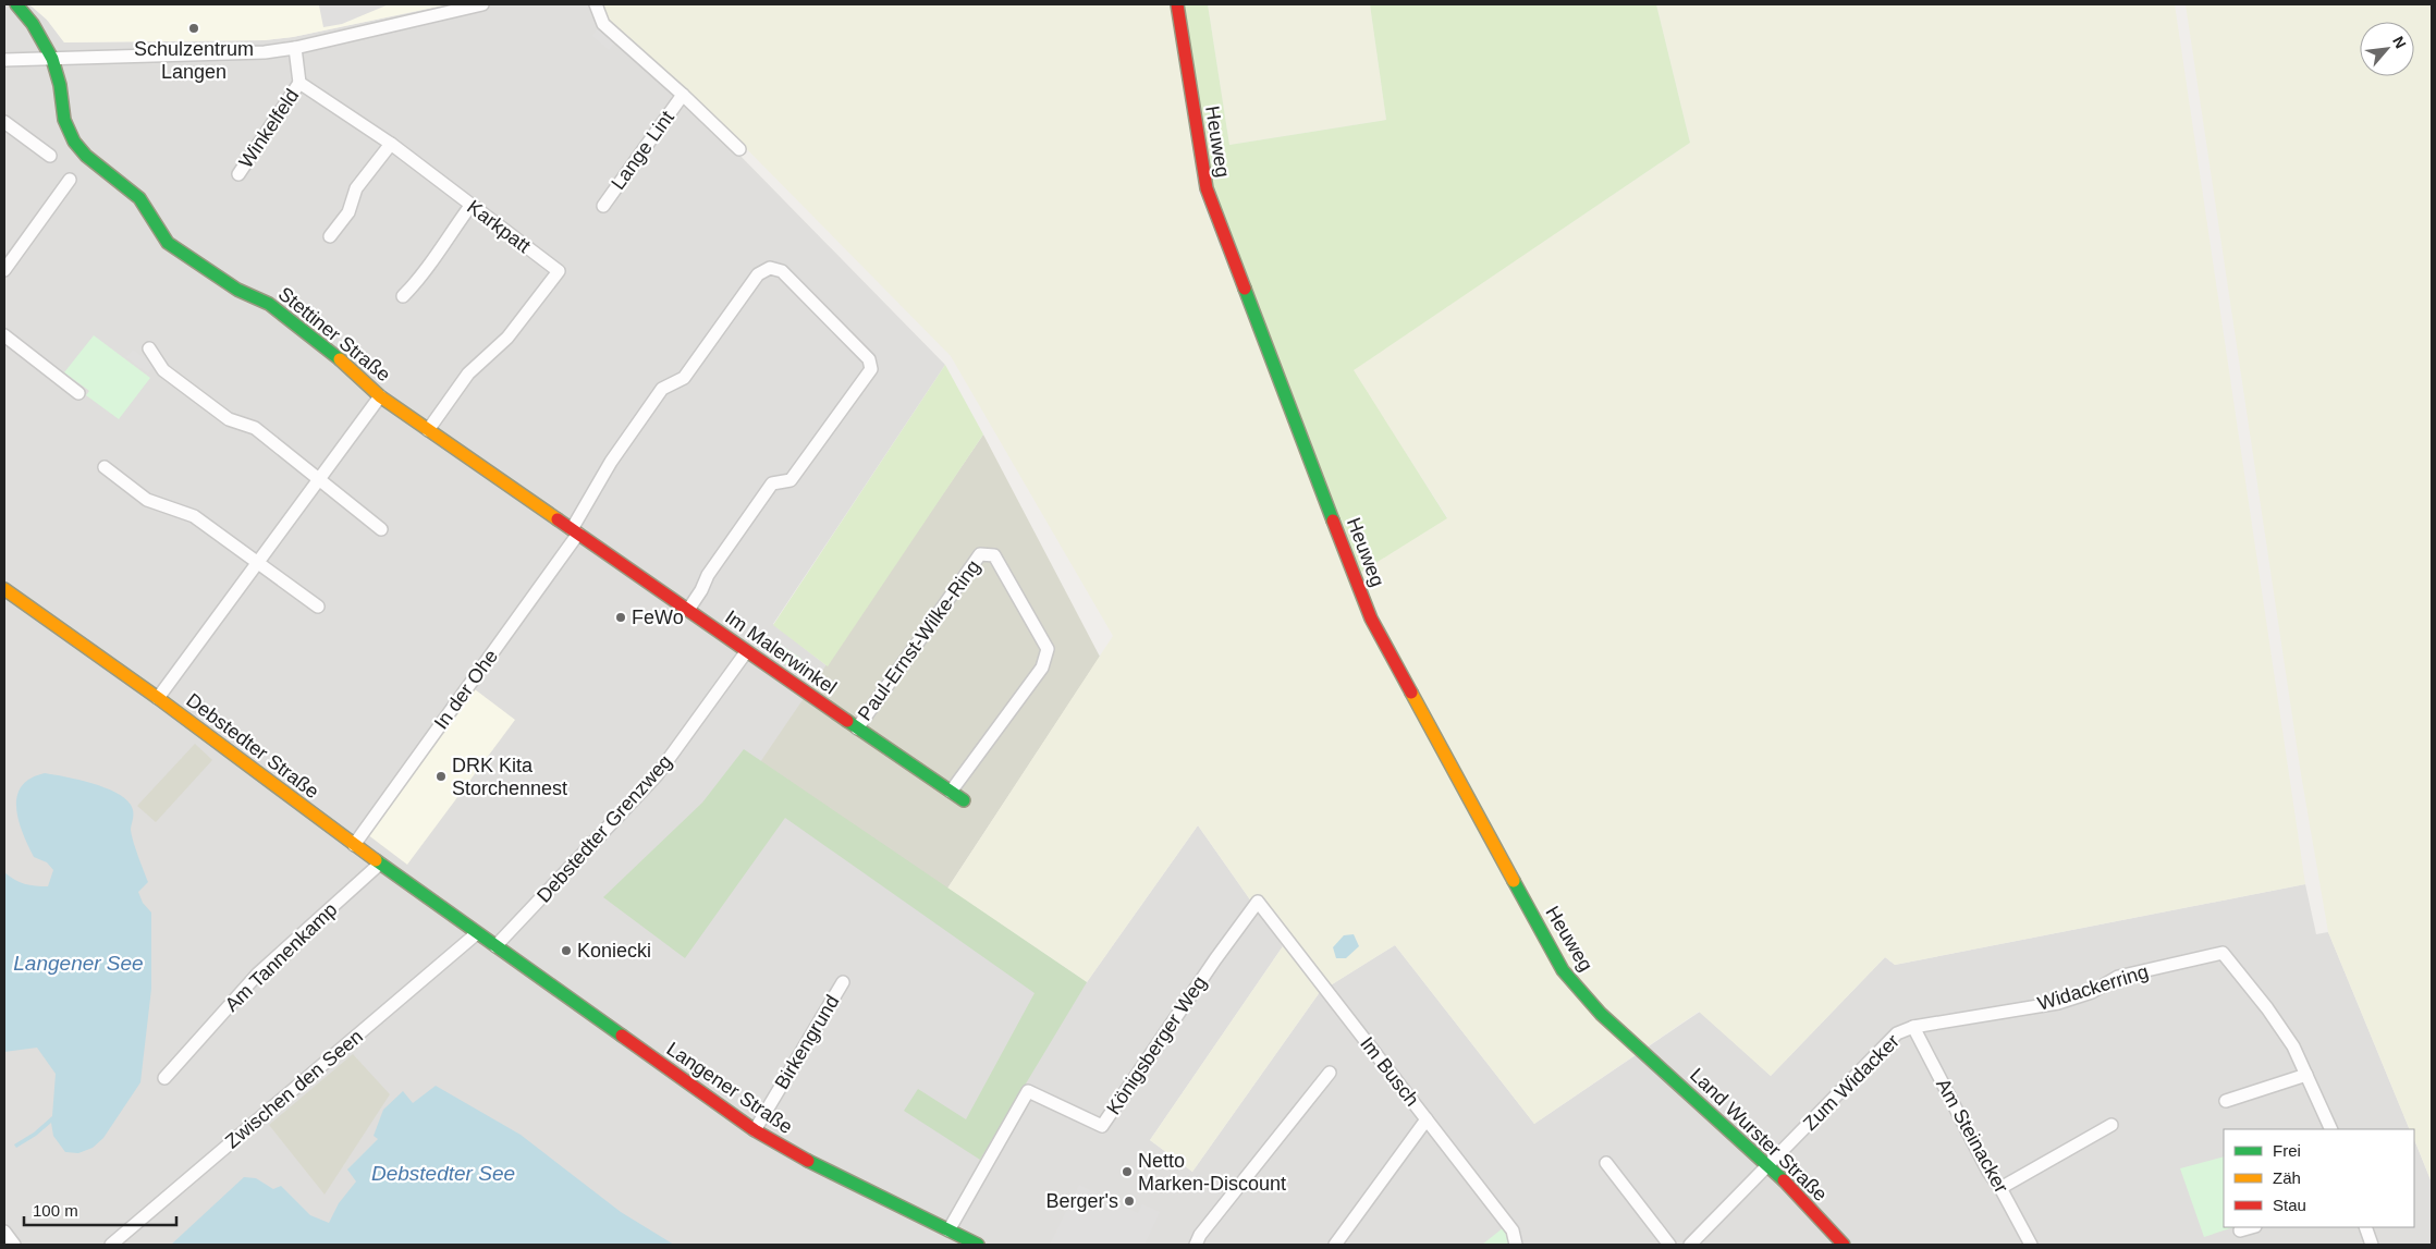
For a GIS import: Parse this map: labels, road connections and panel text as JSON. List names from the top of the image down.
{
  "streets": {
    "street": [
      "Winkelfeld",
      "Heuweg",
      "Lange Lint",
      "Karkpatt",
      "Stettiner Straße",
      "Paul-Ernst-Wilke-Ring",
      "Im Malerwinkel",
      "In der Ohe",
      "Debstedter Straße",
      "Debstedter Grenzweg",
      "Am Tannenkamp",
      "Widackerring",
      "Birkengrund",
      "Königsberger Weg",
      "Im Busch",
      "Zum Widacker",
      "Langener Straße",
      "Zwischen den Seen",
      "Land Wurster Straße",
      "Am Steinacker"
    ]
  },
  "crossings": [
    ["Winkelfeld", "Karkpatt"],
    ["Heuweg", "Land Wurster Straße"],
    ["Karkpatt", "Stettiner Straße"],
    ["Stettiner Straße", "Im Malerwinkel"],
    ["Stettiner Straße", "In der Ohe"],
    ["Paul-Ernst-Wilke-Ring", "Im Malerwinkel"],
    ["Im Malerwinkel", "In der Ohe"],
    ["Im Malerwinkel", "Debstedter Grenzweg"],
    ["In der Ohe", "Debstedter Straße"],
    ["Debstedter Straße", "Am Tannenkamp"],
    ["Debstedter Straße", "Langener Straße"],
    ["Debstedter Straße", "Zwischen den Seen"],
    ["Debstedter Grenzweg", "Langener Straße"],
    ["Widackerring", "Zum Widacker"],
    ["Widackerring", "Am Steinacker"],
    ["Birkengrund", "Langener Straße"],
    ["Königsberger Weg", "Im Busch"],
    ["Königsberger Weg", "Langener Straße"],
    ["Zum Widacker", "Land Wurster Straße"],
    ["Zum Widacker", "Am Steinacker"],
    ["Langener Straße", "Zwischen den Seen"]
  ],
  "water": ["Langener See", "Debstedter See"],
  "places": [
    "Schulzentrum Langen",
    "FeWo",
    "DRK Kita Storchennest",
    "Koniecki",
    "Netto Marken-Discount",
    "Berger's"
  ],
  "legend": ["Frei", "Zäh", "Stau"],
  "scale_bar": "100 m",
  "north": "top right"
}
